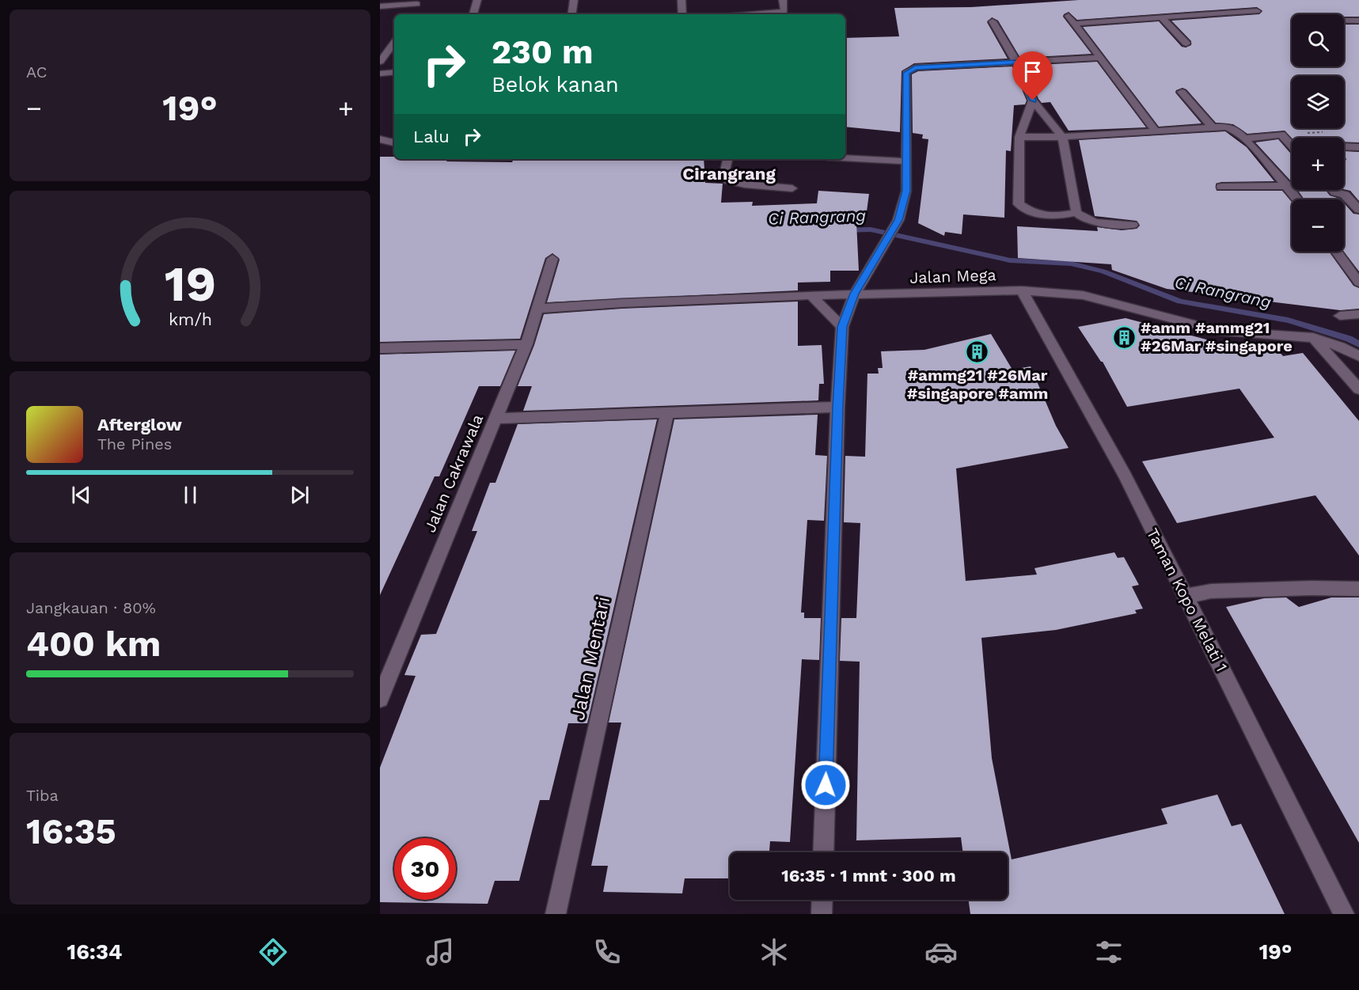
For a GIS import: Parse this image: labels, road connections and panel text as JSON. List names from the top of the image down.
{
  "streets": {
    "street": [
      "Jalan Mega",
      "Jalan Cakrawala",
      "Taman Kopo Melati 1",
      "Jalan Mentari"
    ]
  },
  "crossings": [
    ["Jalan Mega", "Jalan Cakrawala"],
    ["Jalan Mega", "Taman Kopo Melati 1"]
  ],
  "districts": ["Cirangrang"],
  "water": ["Ci Rangrang"],
  "places": {
    "building": ["#amm #ammg21 #26Mar #singapore", "#ammg21 #26Mar #singapore #amm"]
  },
  "page": {
    "tile": [
      "AC",
      ["Jangkauan · 80%", "400 km"],
      ["Tiba", "16:35"]
    ],
    "map_buttons": ["+", "−"],
    "turn": ["230 m", "Belok kanan"],
    "heat": ["−", "19°", "+"],
    "then": "Lalu",
    "song": ["Afterglow", "The Pines"],
    "limit": "30",
    "trip": "16:35 · 1 mnt · 300 m",
    "tabs": ["16:34", "19°"],
    "gauge": ["19", "km/h"]
  }
}
